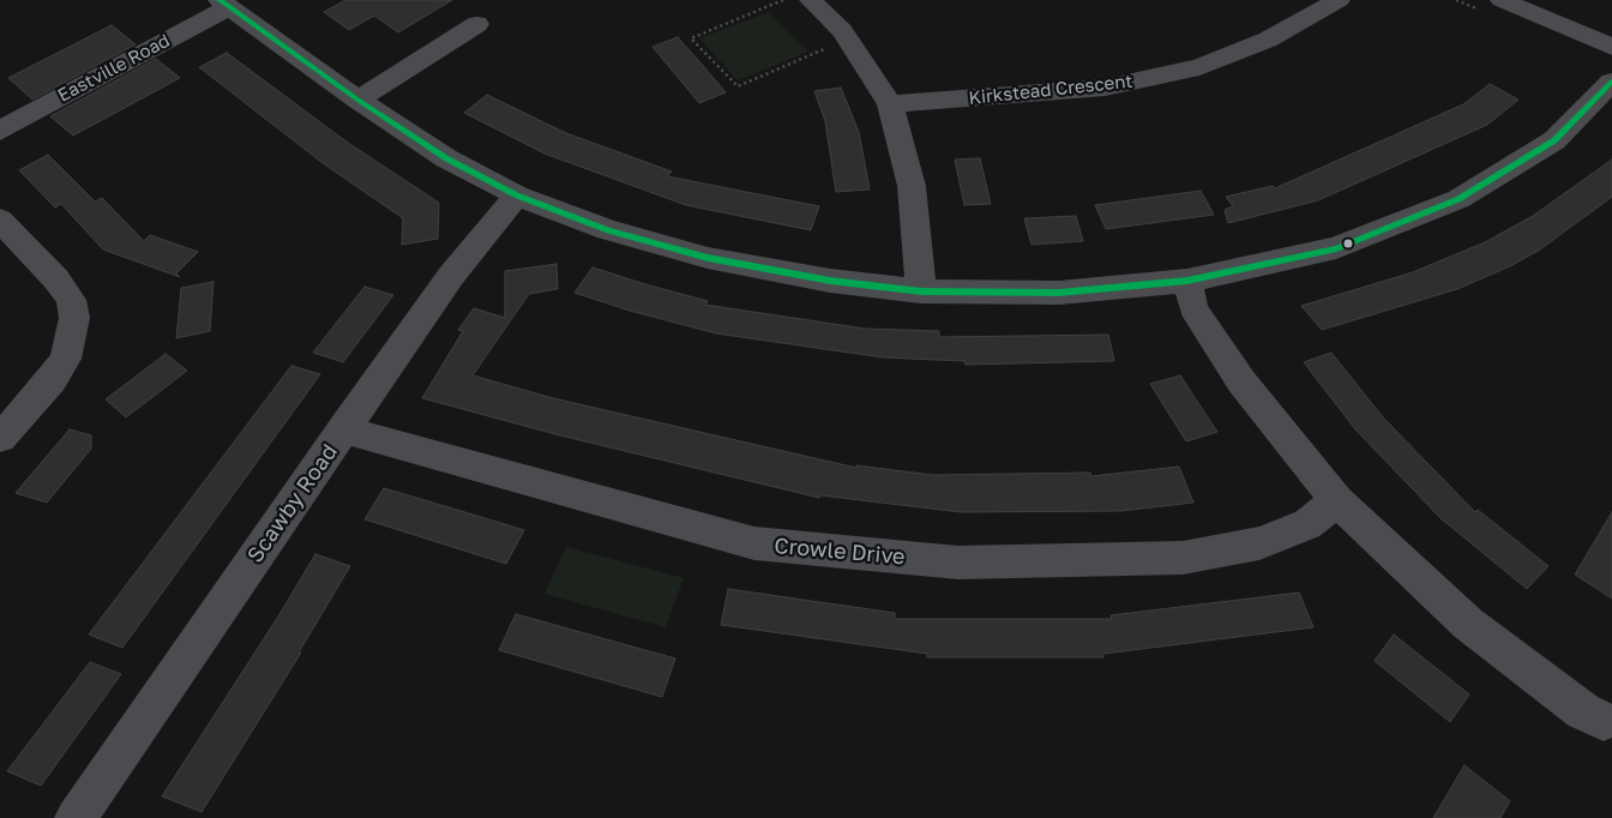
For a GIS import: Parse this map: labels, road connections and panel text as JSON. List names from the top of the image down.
{
  "streets": {
    "street": [
      "Eastville Road",
      "Kirkstead Crescent",
      "Scawby Road",
      "Crowle Drive"
    ]
  },
  "crossings": [
    ["Scawby Road", "Crowle Drive"]
  ]
}
